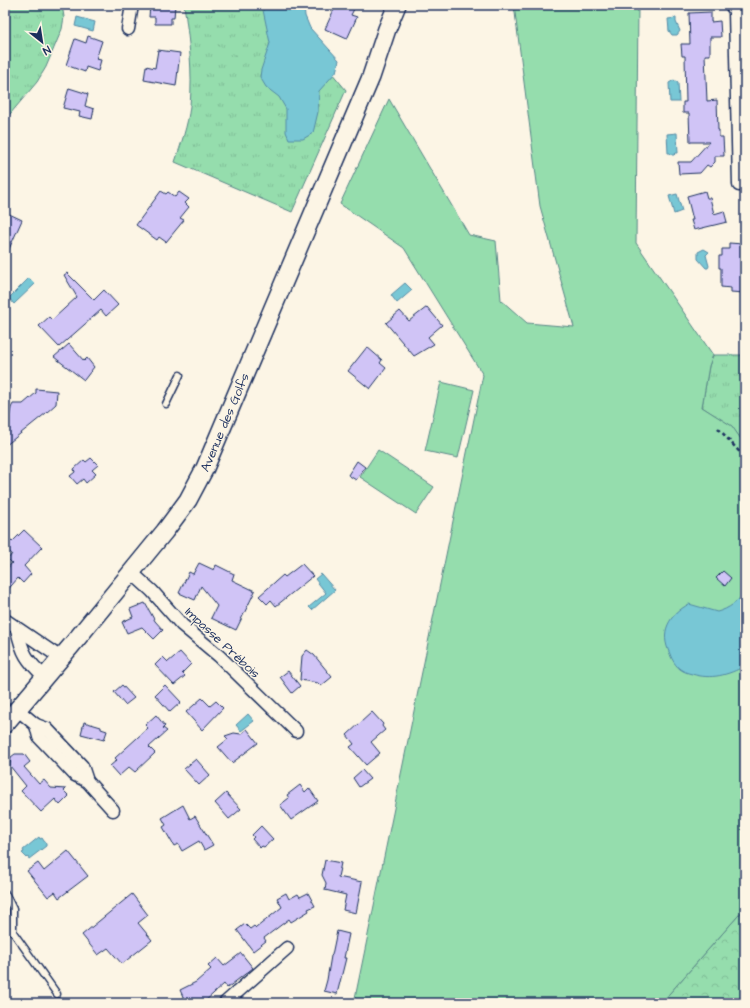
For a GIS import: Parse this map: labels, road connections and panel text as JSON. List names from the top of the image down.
{
  "streets": {
    "main road": ["Avenue des Golfs"],
    "street": ["Impasse Prébois"]
  },
  "crossings": [
    ["Avenue des Golfs", "Impasse Prébois"]
  ],
  "north": "bottom right"
}
